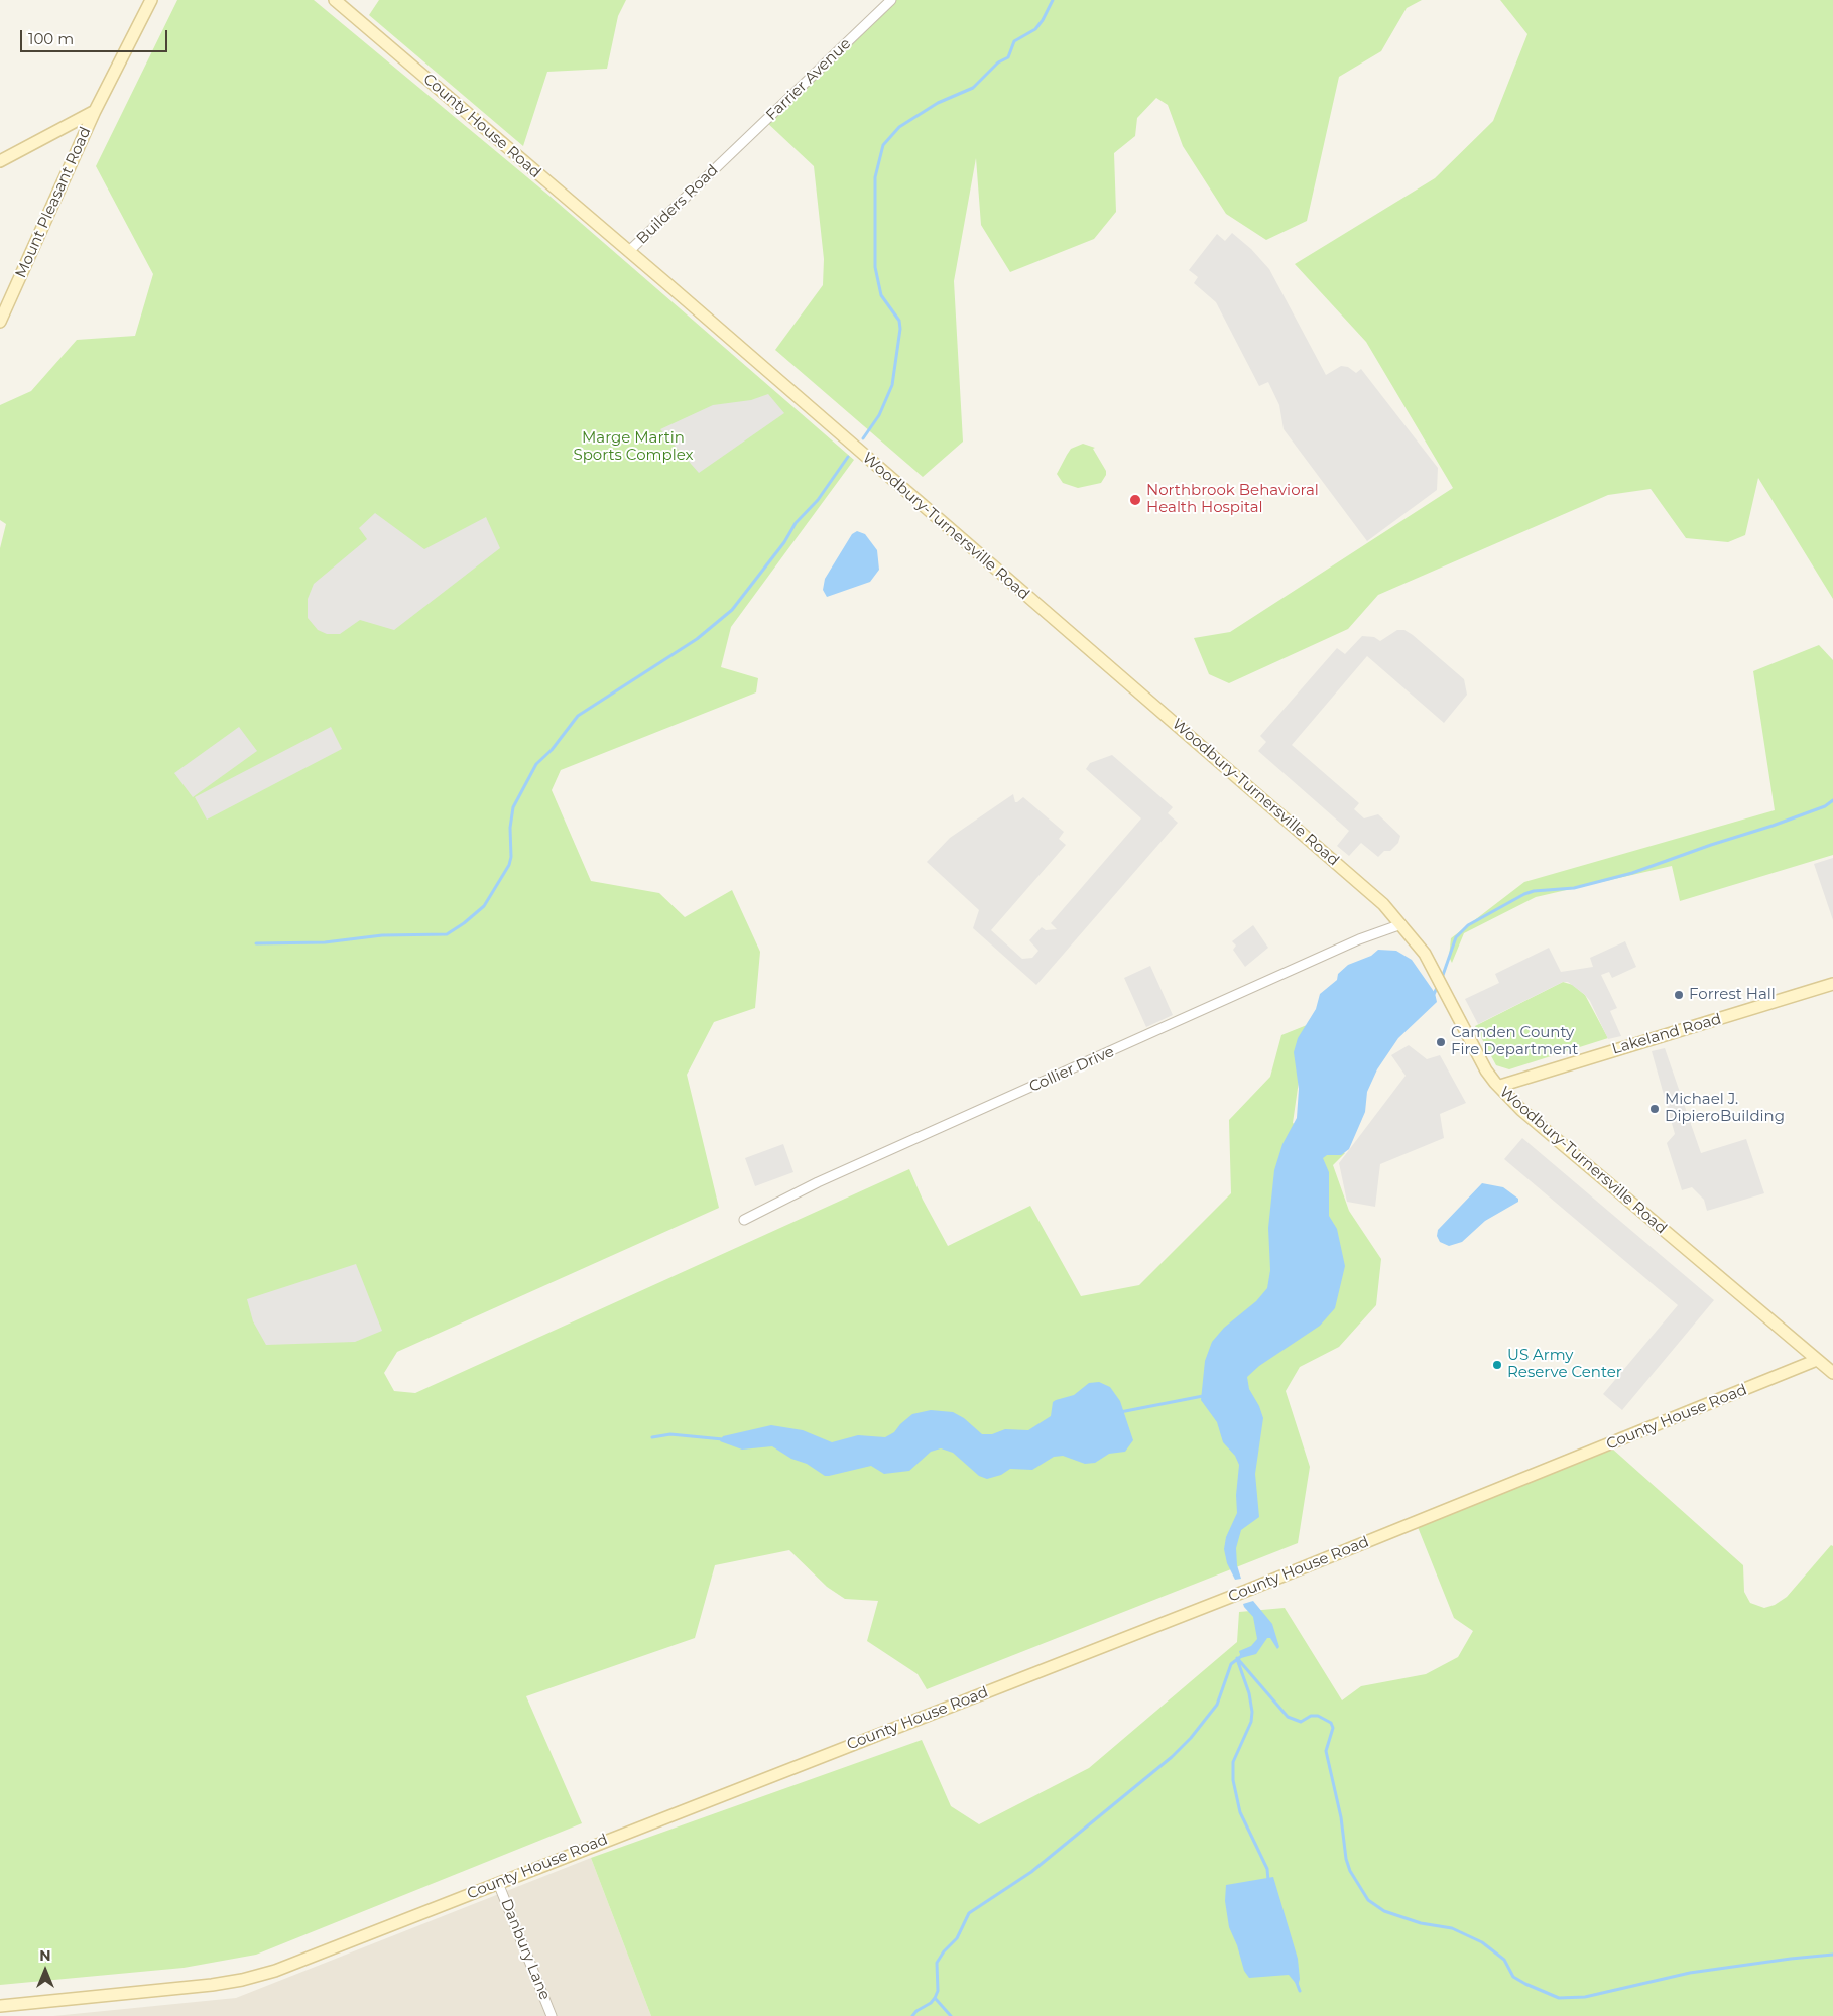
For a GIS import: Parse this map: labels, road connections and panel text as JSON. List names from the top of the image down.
{
  "streets": {
    "street": [
      "Farrier Avenue",
      "County House Road",
      "Mount Pleasant Road",
      "Builders Road",
      "Woodbury-Turnersville Road",
      "Lakeland Road",
      "Collier Drive",
      "Danbury Lane"
    ]
  },
  "crossings": [
    ["Farrier Avenue", "Builders Road"],
    ["County House Road", "Builders Road"],
    ["County House Road", "Woodbury-Turnersville Road"],
    ["County House Road", "Danbury Lane"],
    ["Builders Road", "Woodbury-Turnersville Road"],
    ["Woodbury-Turnersville Road", "Lakeland Road"],
    ["Woodbury-Turnersville Road", "Collier Drive"]
  ],
  "parks": ["Marge Martin Sports Complex"],
  "places": [
    "Northbrook Behavioral Health Hospital",
    "Forrest Hall",
    "Camden County Fire Department",
    "Michael J. DipieroBuilding",
    "US Army Reserve Center"
  ],
  "scale_bar": "100 m",
  "north": "top"
}
